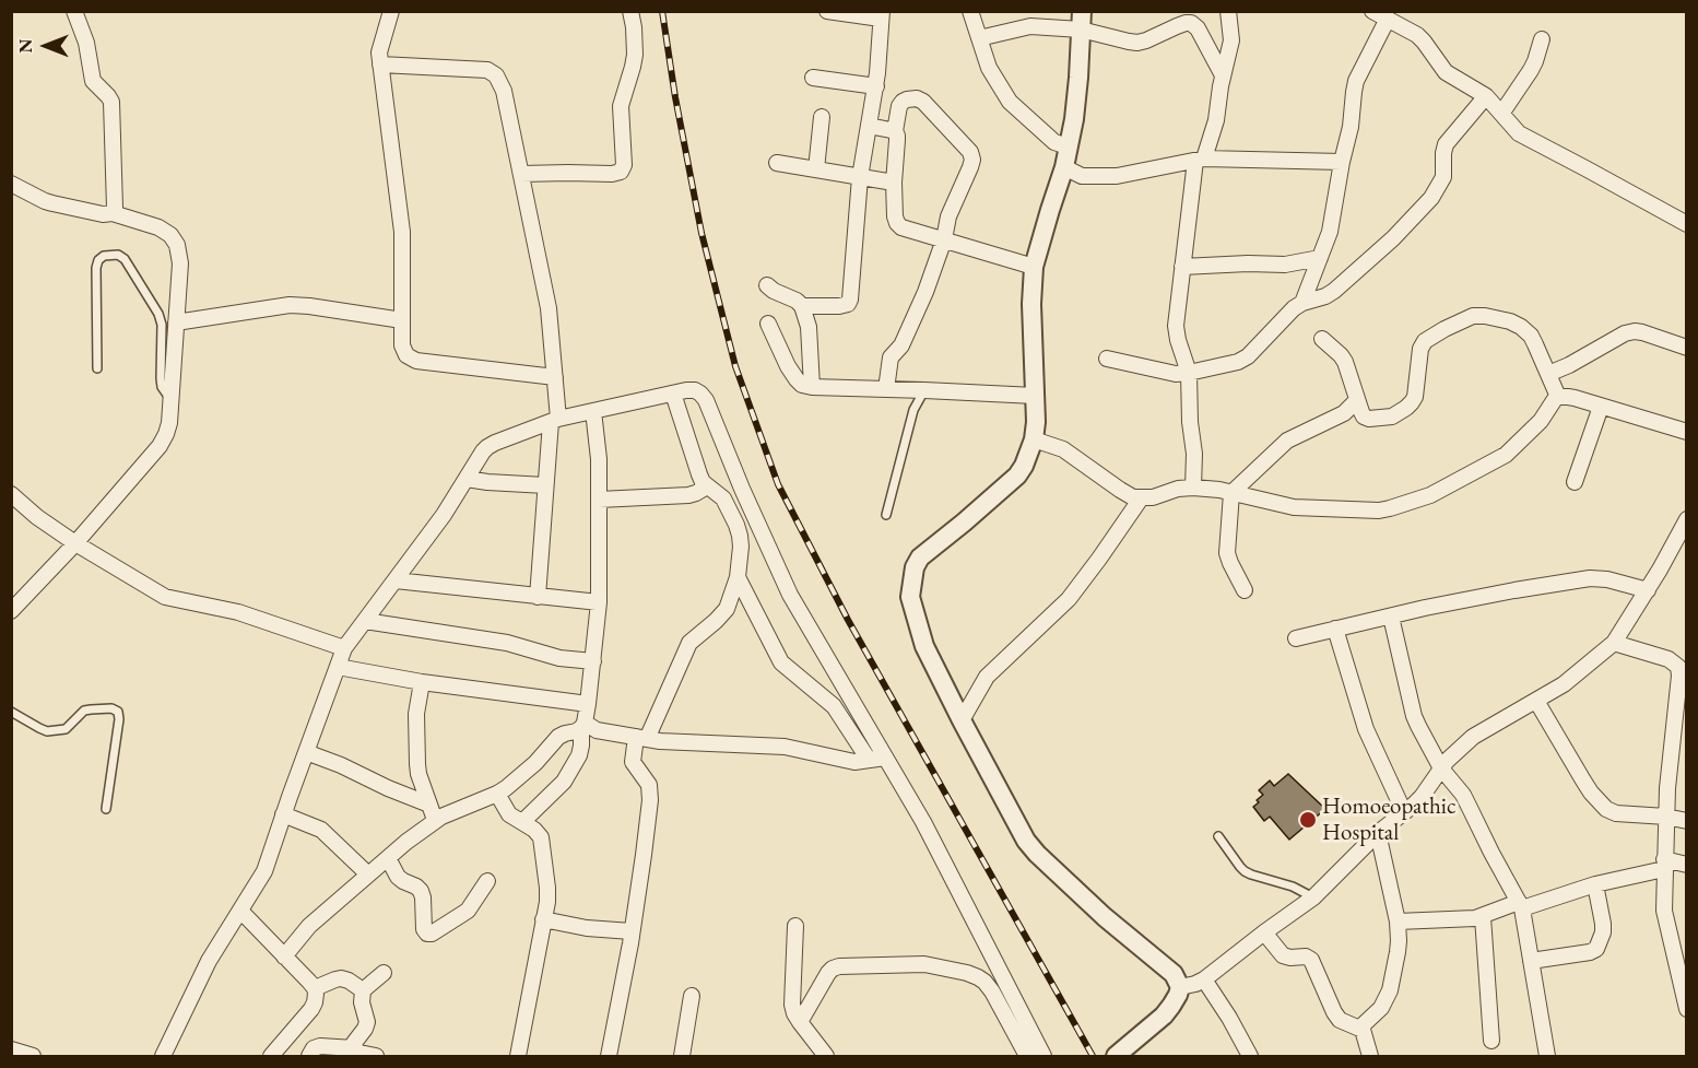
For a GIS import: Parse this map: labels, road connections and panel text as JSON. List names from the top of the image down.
{
  "places": ["Homoeopathic Hospital"],
  "north": "left"
}
